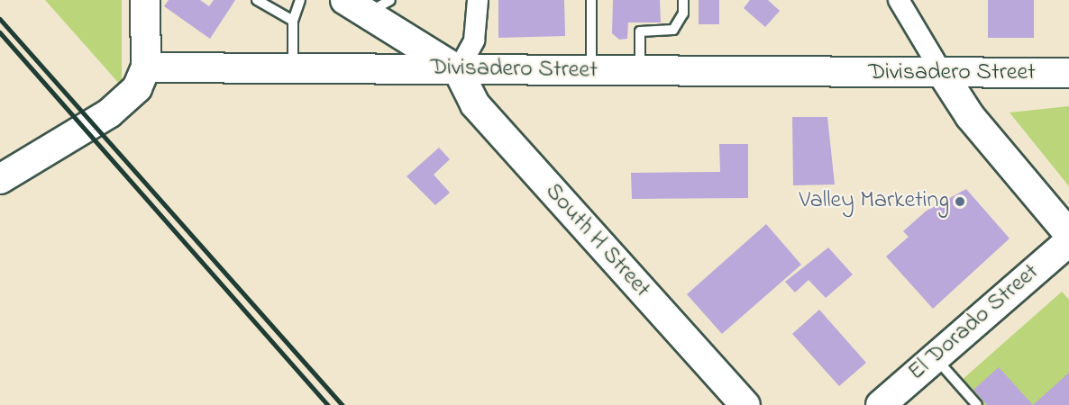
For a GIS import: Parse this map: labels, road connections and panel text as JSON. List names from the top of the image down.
{
  "streets": {
    "street": ["Divisadero Street", "South H Street", "El Dorado Street"]
  },
  "crossings": [
    ["Divisadero Street", "South H Street"]
  ],
  "places": ["Valley Marketing"]
}
